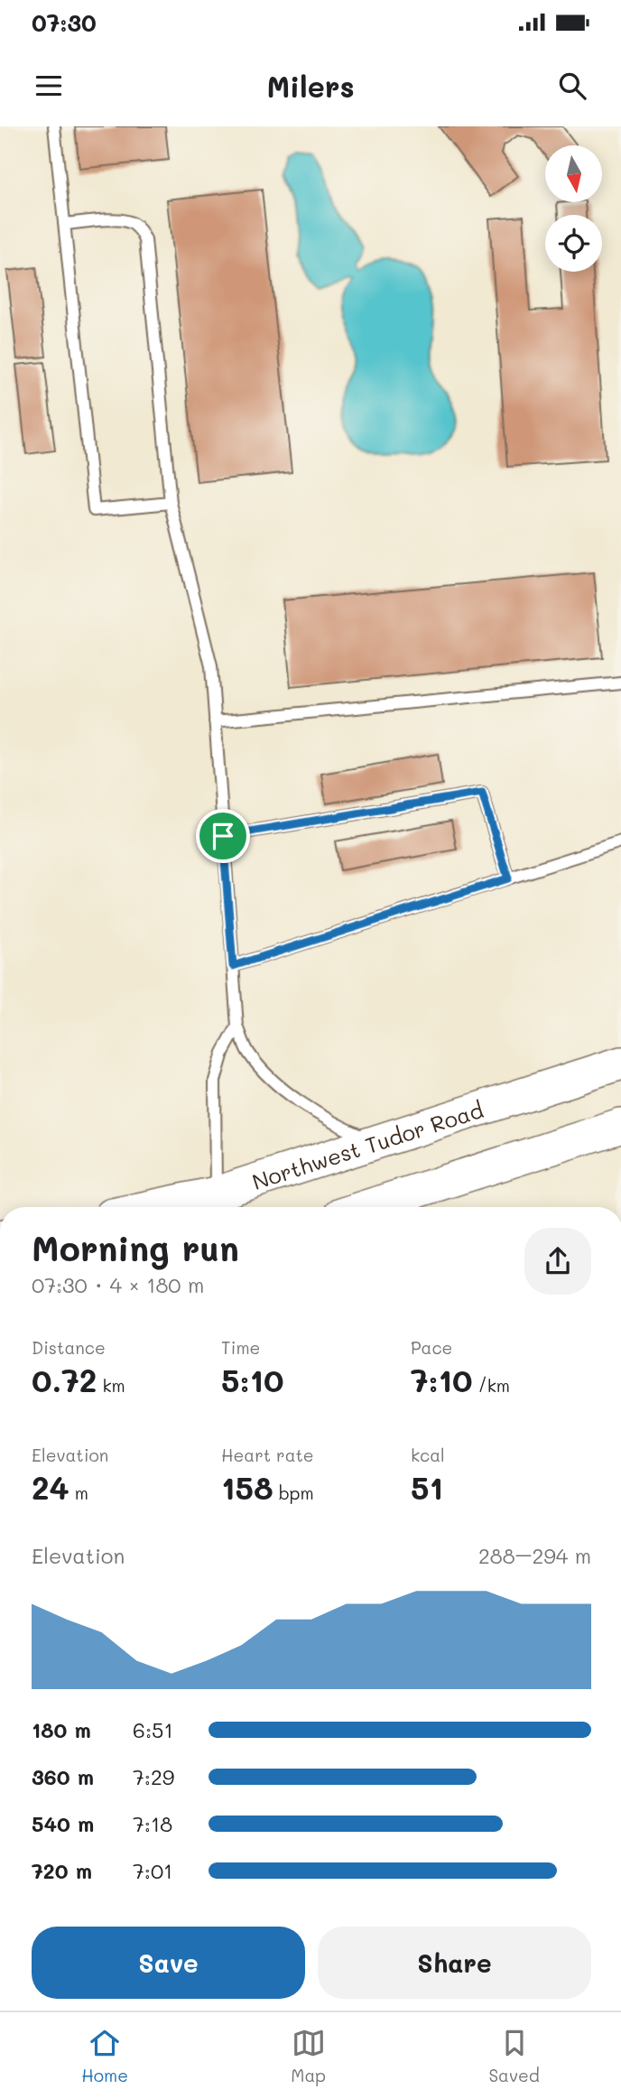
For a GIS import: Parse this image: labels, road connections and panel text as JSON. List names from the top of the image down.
{
  "streets": {
    "street": ["Northwest Tudor Road"]
  },
  "north": "bottom",
  "page": {
    "status": "07:30",
    "header": "Milers",
    "heading": ["Morning run", "07:30 · 4 × 180 m"],
    "stats": [
      ["Distance", "0.72 km"],
      ["Time", "5:10"],
      ["Pace", "7:10 /km"],
      ["Elevation", "24 m"],
      ["Heart rate", "158 bpm"],
      ["kcal", "51"]
    ],
    "chart": ["Elevation", "288–294 m"],
    "list": [
      {
        "name": "180 m",
        "note": "6:51"
      },
      {
        "name": "360 m",
        "note": "7:29"
      },
      {
        "name": "540 m",
        "note": "7:18"
      },
      {
        "name": "720 m",
        "note": "7:01"
      }
    ],
    "buttons": ["Save", "Share"],
    "tabs": ["Home", "Map", "Saved"]
  }
}
